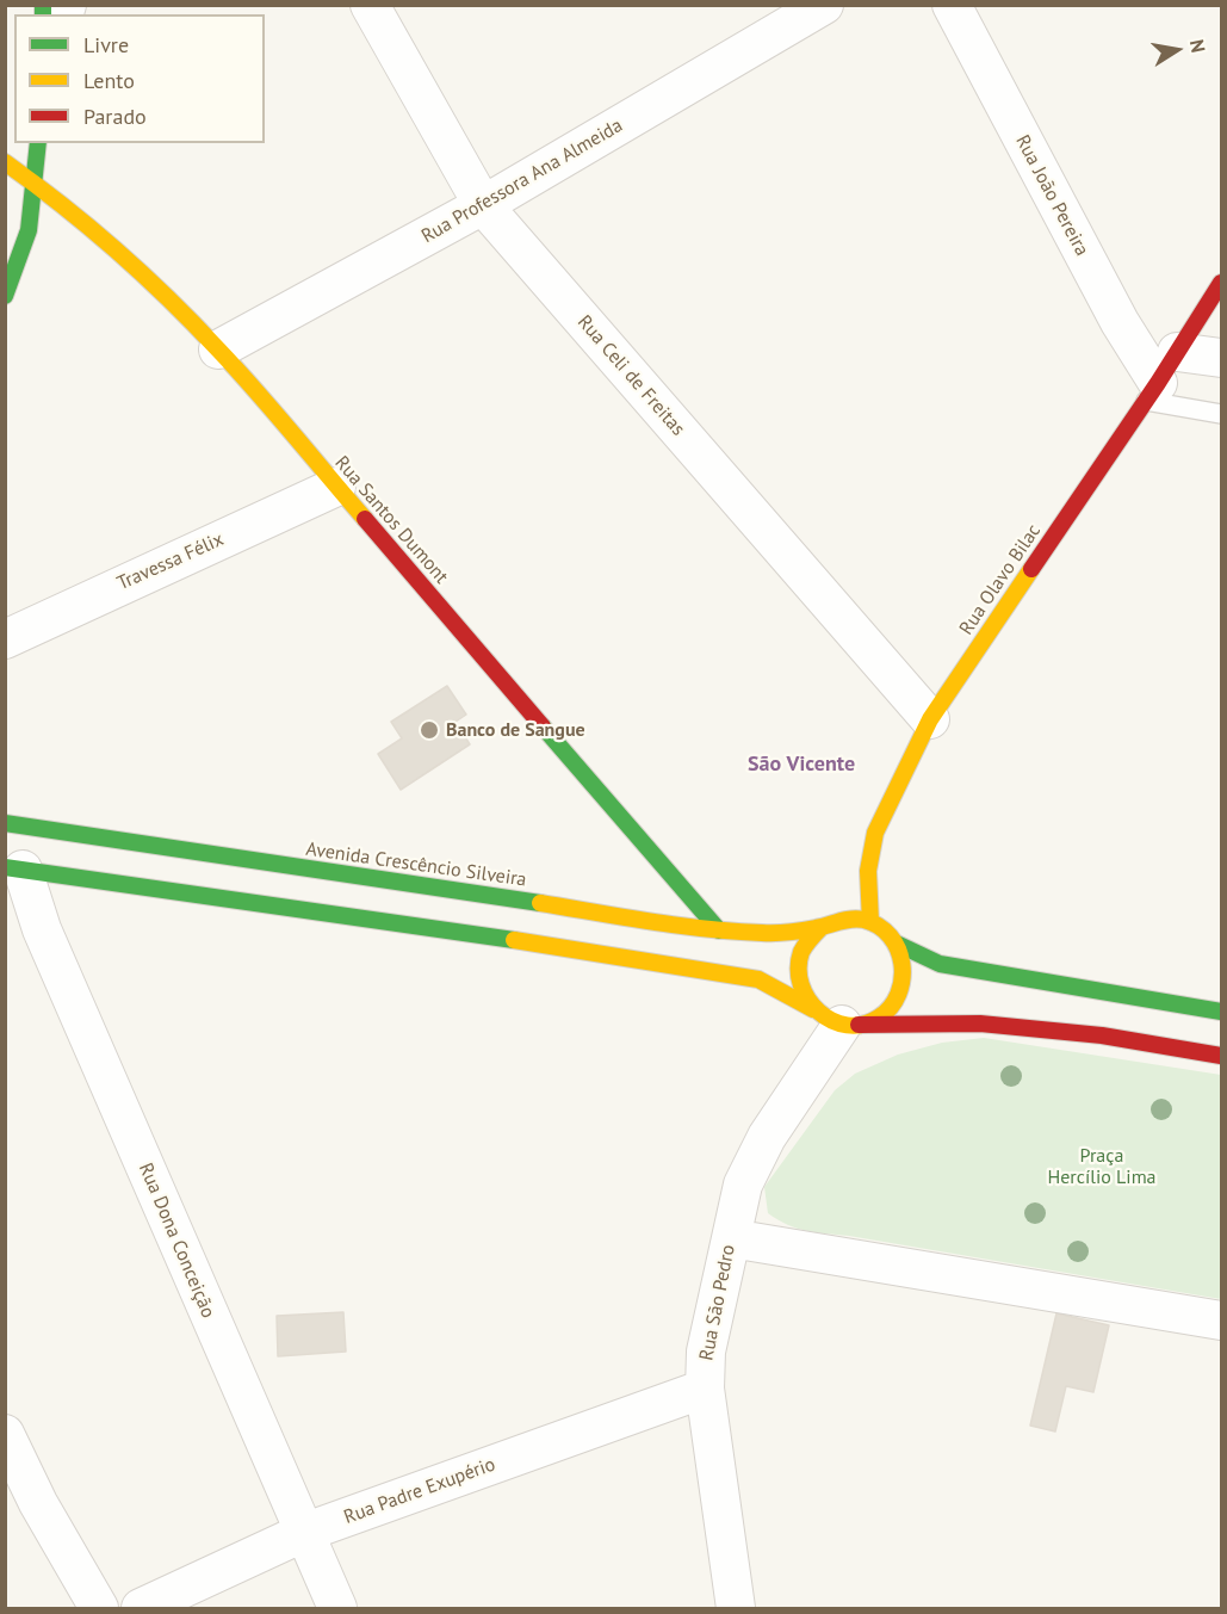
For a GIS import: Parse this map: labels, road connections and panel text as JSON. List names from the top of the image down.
{
  "streets": {
    "main road": ["Rua Santos Dumont", "Rua Olavo Bilac", "Avenida Crescêncio Silveira"],
    "street": [
      "Rua Professora Ana Almeida",
      "Rua João Pereira",
      "Rua Celi de Freitas",
      "Travessa Félix",
      "Rua Dona Conceição",
      "Rua São Pedro",
      "Rua Padre Exupério"
    ]
  },
  "crossings": [
    ["Rua Professora Ana Almeida", "Rua Celi de Freitas"],
    ["Rua Professora Ana Almeida", "Rua Santos Dumont"],
    ["Rua João Pereira", "Rua Olavo Bilac"],
    ["Rua Celi de Freitas", "Rua Olavo Bilac"],
    ["Rua Santos Dumont", "Travessa Félix"],
    ["Rua Santos Dumont", "Avenida Crescêncio Silveira"],
    ["Rua Olavo Bilac", "Avenida Crescêncio Silveira"],
    ["Rua Olavo Bilac", "Rua São Pedro"],
    ["Avenida Crescêncio Silveira", "Rua São Pedro"],
    ["Rua Dona Conceição", "Rua Padre Exupério"],
    ["Rua São Pedro", "Rua Padre Exupério"]
  ],
  "districts": ["São Vicente"],
  "parks": ["Praça Hercílio Lima"],
  "places": ["Banco de Sangue"],
  "legend": ["Livre", "Lento", "Parado"],
  "north": "right"
}
